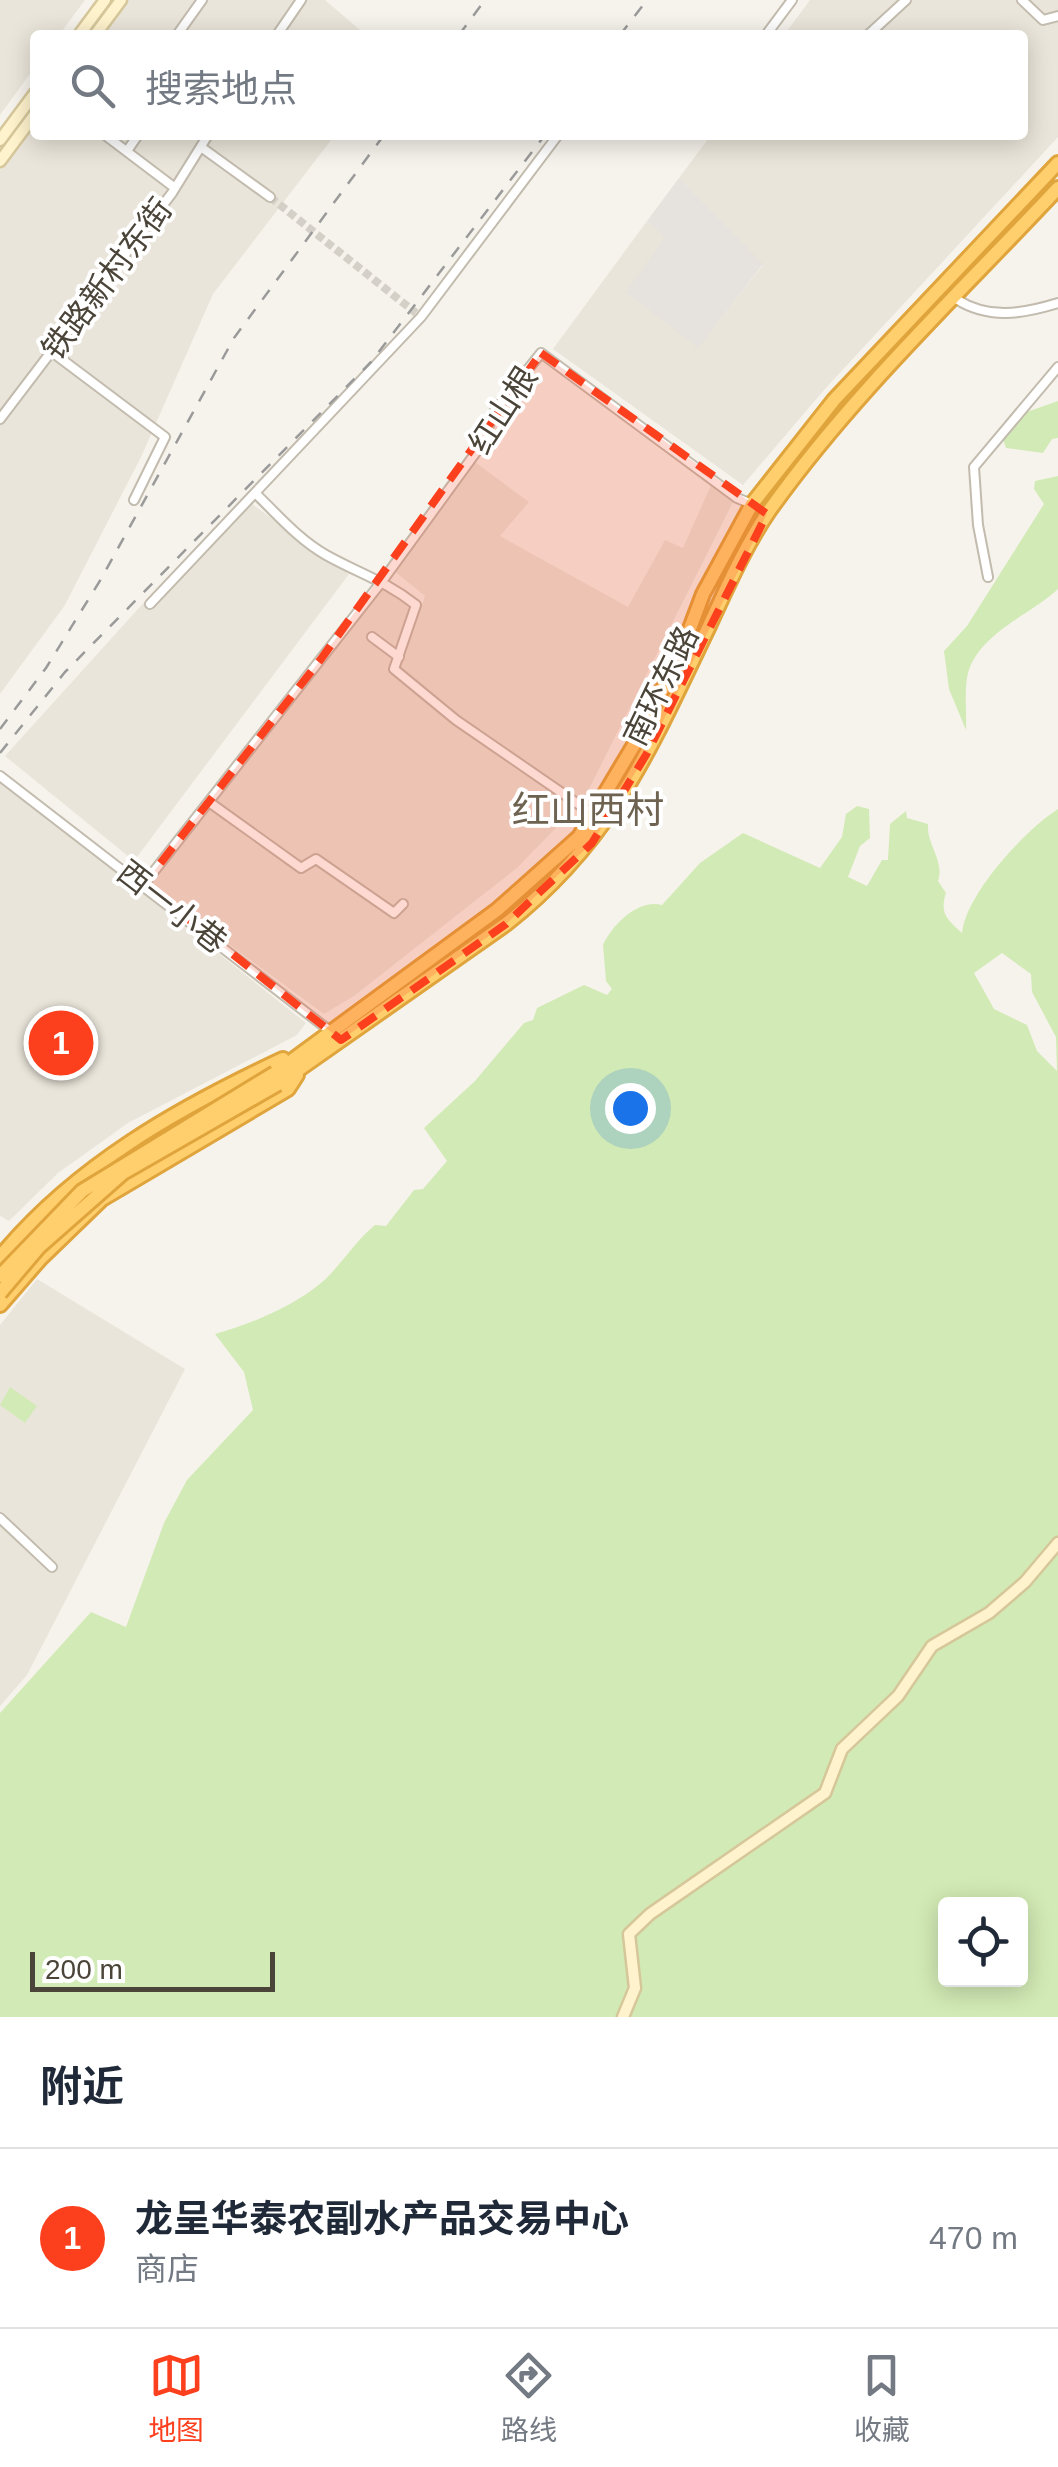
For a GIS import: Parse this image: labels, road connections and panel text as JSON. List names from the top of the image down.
{
  "streets": {
    "highway": ["南环东路"],
    "street": ["铁路新村东街", "红山根", "西一小巷"]
  },
  "crossings": [
    ["红山根", "南环东路"],
    ["南环东路", "西一小巷"]
  ],
  "districts": ["红山西村"],
  "scale_bar": "200 m",
  "page": {
    "search": "搜索地点",
    "pins": "1",
    "scale": "200 m",
    "heading": "附近",
    "list": [
      {
        "mark": "1",
        "name": "龙呈华泰农副水产品交易中心",
        "note": "商店",
        "value": "470 m"
      }
    ],
    "nav": ["地图", "路线", "收藏"]
  }
}
